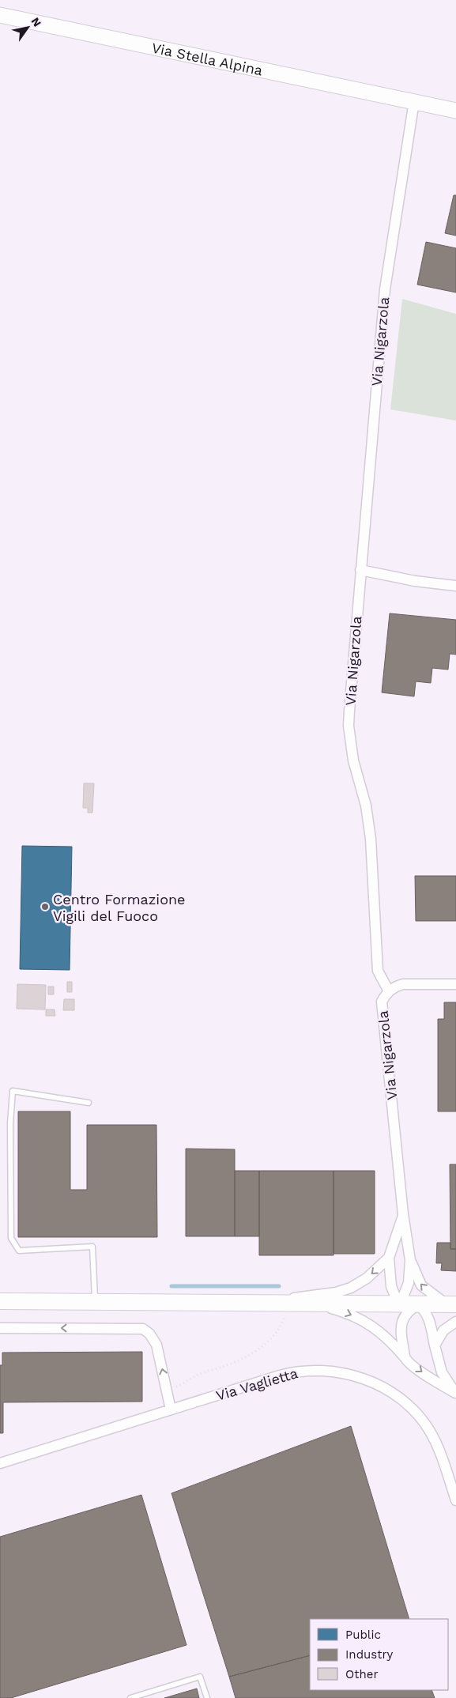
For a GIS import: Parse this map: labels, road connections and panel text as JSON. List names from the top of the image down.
{
  "streets": {
    "street": ["Via Stella Alpina", "Via Nigarzola", "Via Vaglietta"]
  },
  "crossings": [
    ["Via Stella Alpina", "Via Nigarzola"]
  ],
  "places": ["Centro Formazione Vigili del Fuoco"],
  "legend": ["Public", "Industry", "Other"],
  "north": "top right"
}
